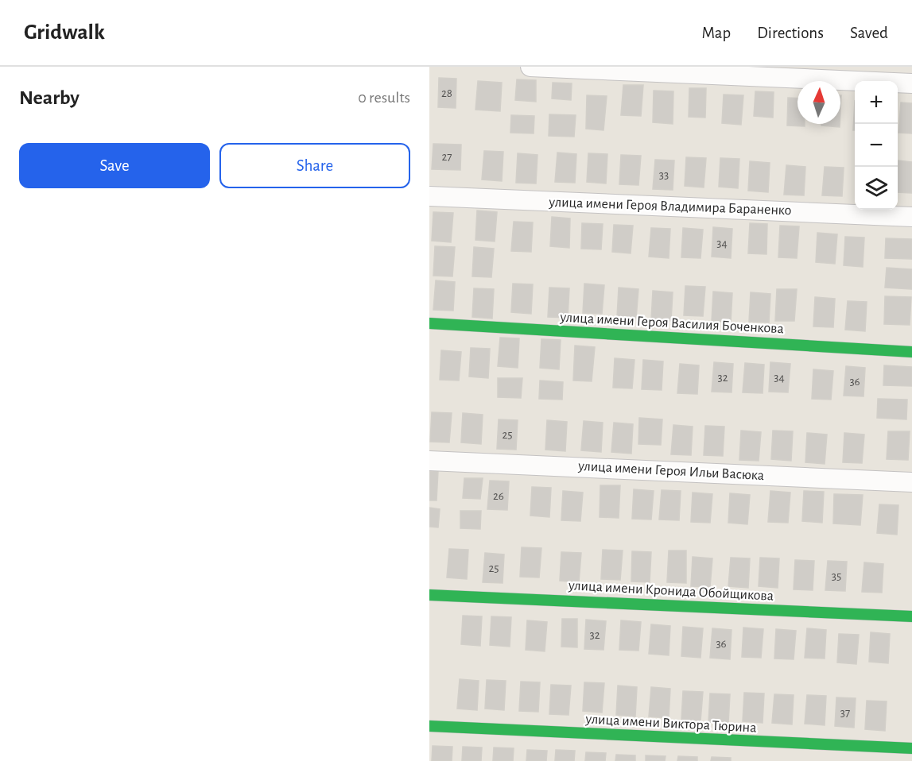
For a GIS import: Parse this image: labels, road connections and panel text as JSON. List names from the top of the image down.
{
  "streets": {
    "street": [
      "улица имени Героя Владимира Бараненко",
      "улица имени Героя Василия Боченкова",
      "улица имени Героя Ильи Васюка",
      "улица имени Кронида Обойщикова",
      "улица имени Виктора Тюрина"
    ]
  },
  "house_numbers": [
    "28",
    "27",
    "33",
    "34",
    "32",
    "34",
    "36",
    "25",
    "26",
    "25",
    "35",
    "32",
    "36",
    "37"
  ],
  "north": "top",
  "page": {
    "header": "Gridwalk",
    "nav": ["Map", "Directions", "Saved"],
    "heading": ["Nearby", "0 results"],
    "map_buttons": ["+", "−"],
    "buttons": ["Save", "Share"]
  }
}
